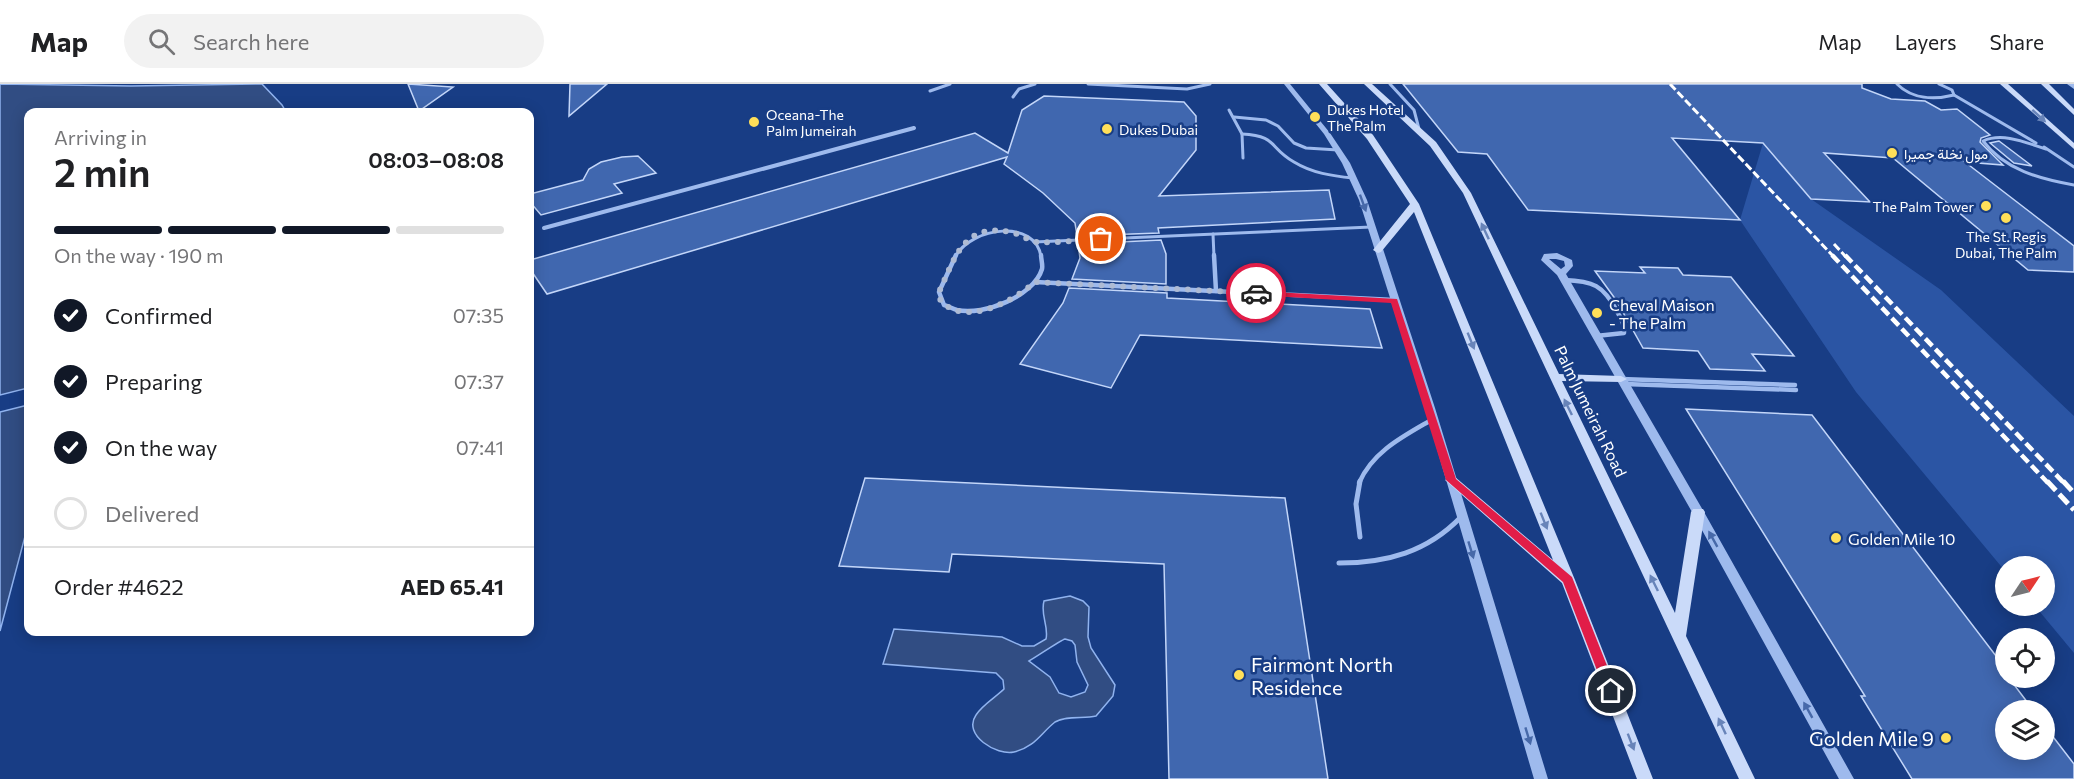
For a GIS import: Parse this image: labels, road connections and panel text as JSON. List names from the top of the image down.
{
  "streets": {
    "main road": ["Palm Jumeirah Road"]
  },
  "places": [
    "Dukes Hotel The Palm",
    "Oceana-The Palm Jumeirah",
    "Dukes Dubai",
    "مول نخلة جميرا",
    "The Palm Tower",
    "The St. Regis Dubai, The Palm",
    "Cheval Maison - The Palm",
    "Golden Mile 10",
    "Fairmont North Residence",
    "Golden Mile 9"
  ],
  "north": "top right",
  "page": {
    "header": "Map",
    "search": "Search here",
    "nav": ["Map", "Layers", "Share"],
    "heading": ["2 min", "Arriving in", "08:03–08:08"],
    "panel": ["Order #4622", "AED 65.41"],
    "bar": "On the way · 190 m",
    "list": [
      ["Confirmed", "07:35"],
      ["Preparing", "07:37"],
      ["On the way", "07:41"],
      "Delivered"
    ]
  }
}
